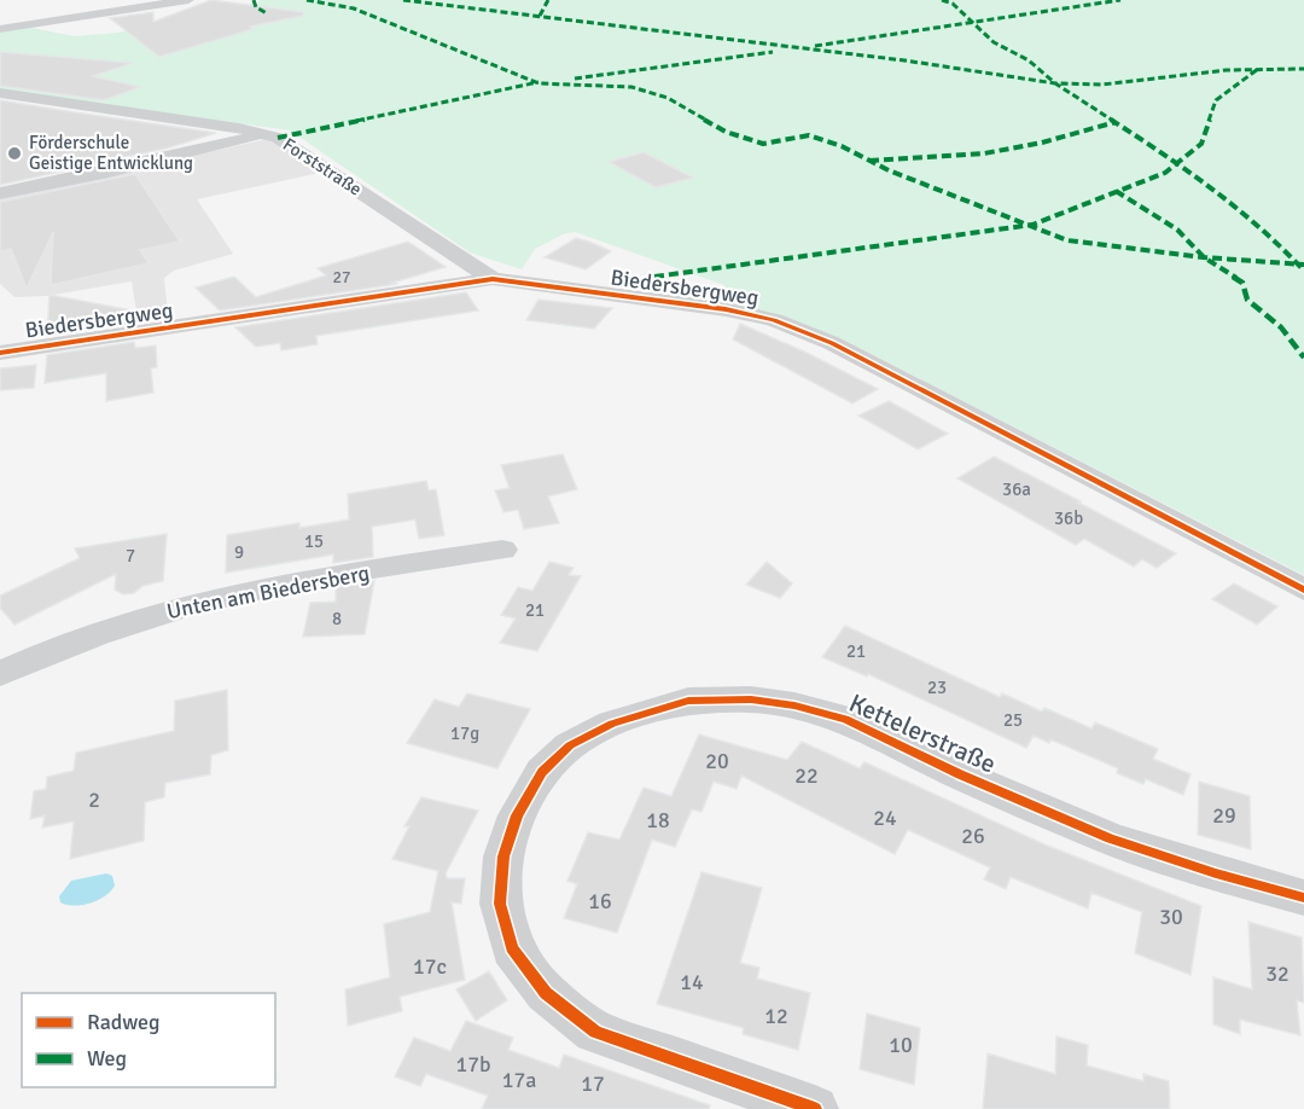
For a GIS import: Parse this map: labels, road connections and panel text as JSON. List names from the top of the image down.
{
  "streets": {
    "street": [
      "Forststraße",
      "Biedersbergweg",
      "Unten am Biedersberg",
      "Kettelerstraße"
    ]
  },
  "crossings": [
    ["Forststraße", "Biedersbergweg"]
  ],
  "places": ["Förderschule Geistige Entwicklung"],
  "house_numbers": [
    "27",
    "36a",
    "36b",
    "15",
    "9",
    "7",
    "21",
    "8",
    "21",
    "23",
    "25",
    "17g",
    "20",
    "22",
    "2",
    "29",
    "24",
    "18",
    "26",
    "16",
    "30",
    "17c",
    "32",
    "14",
    "12",
    "10",
    "17b",
    "17a",
    "17"
  ],
  "legend": ["Radweg", "Weg"]
}
